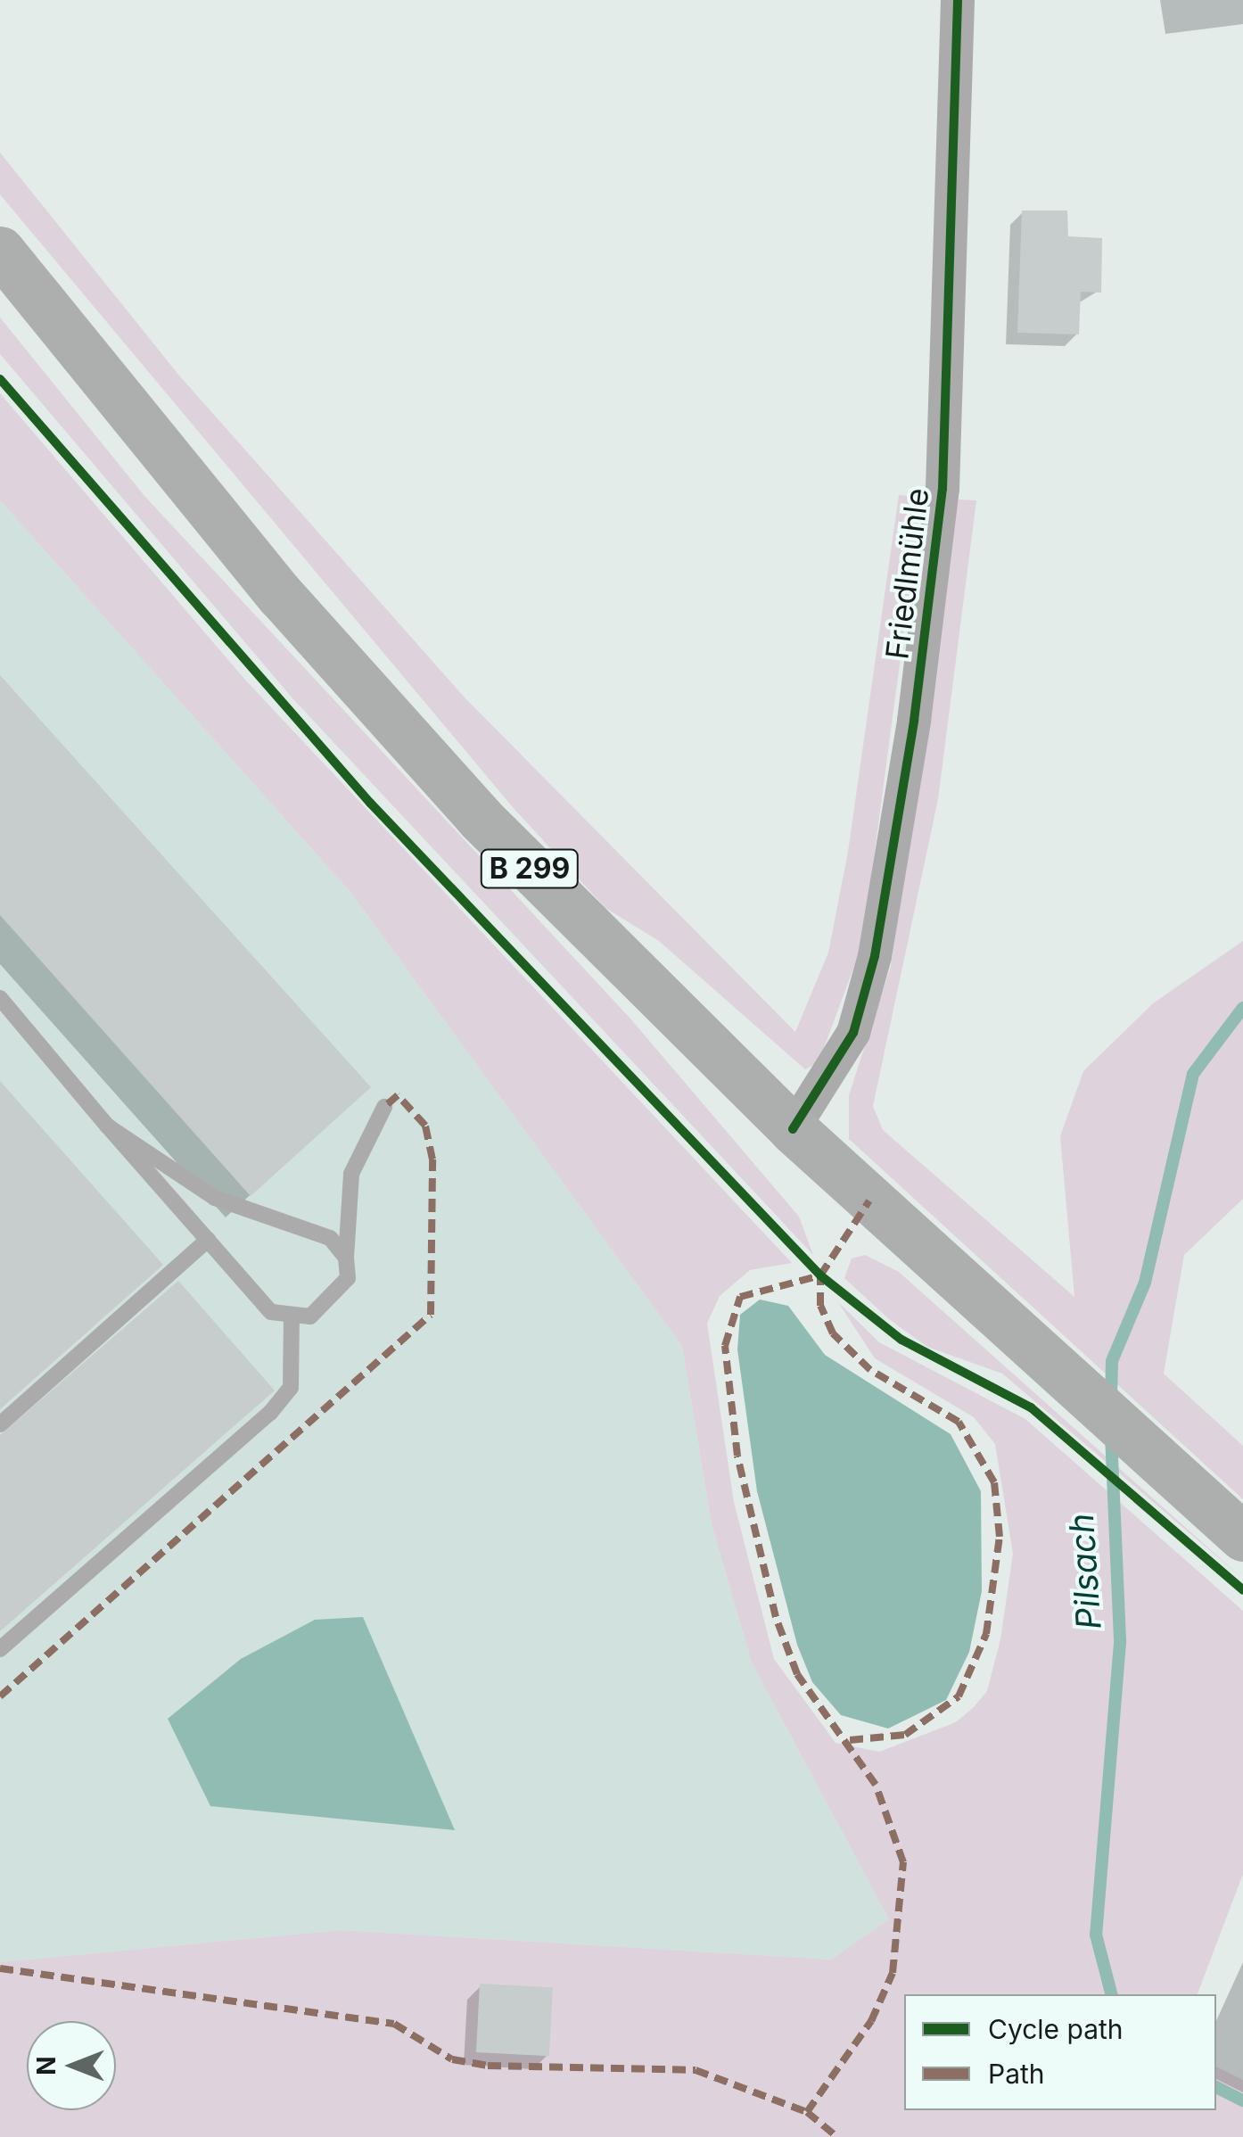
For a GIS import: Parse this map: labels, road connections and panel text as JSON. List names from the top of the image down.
{
  "streets": {
    "main road": ["B 299"],
    "street": ["Friedlmühle"]
  },
  "crossings": [
    ["Friedlmühle", "B 299"]
  ],
  "water": ["Pilsach"],
  "legend": ["Cycle path", "Path"],
  "north": "left"
}
